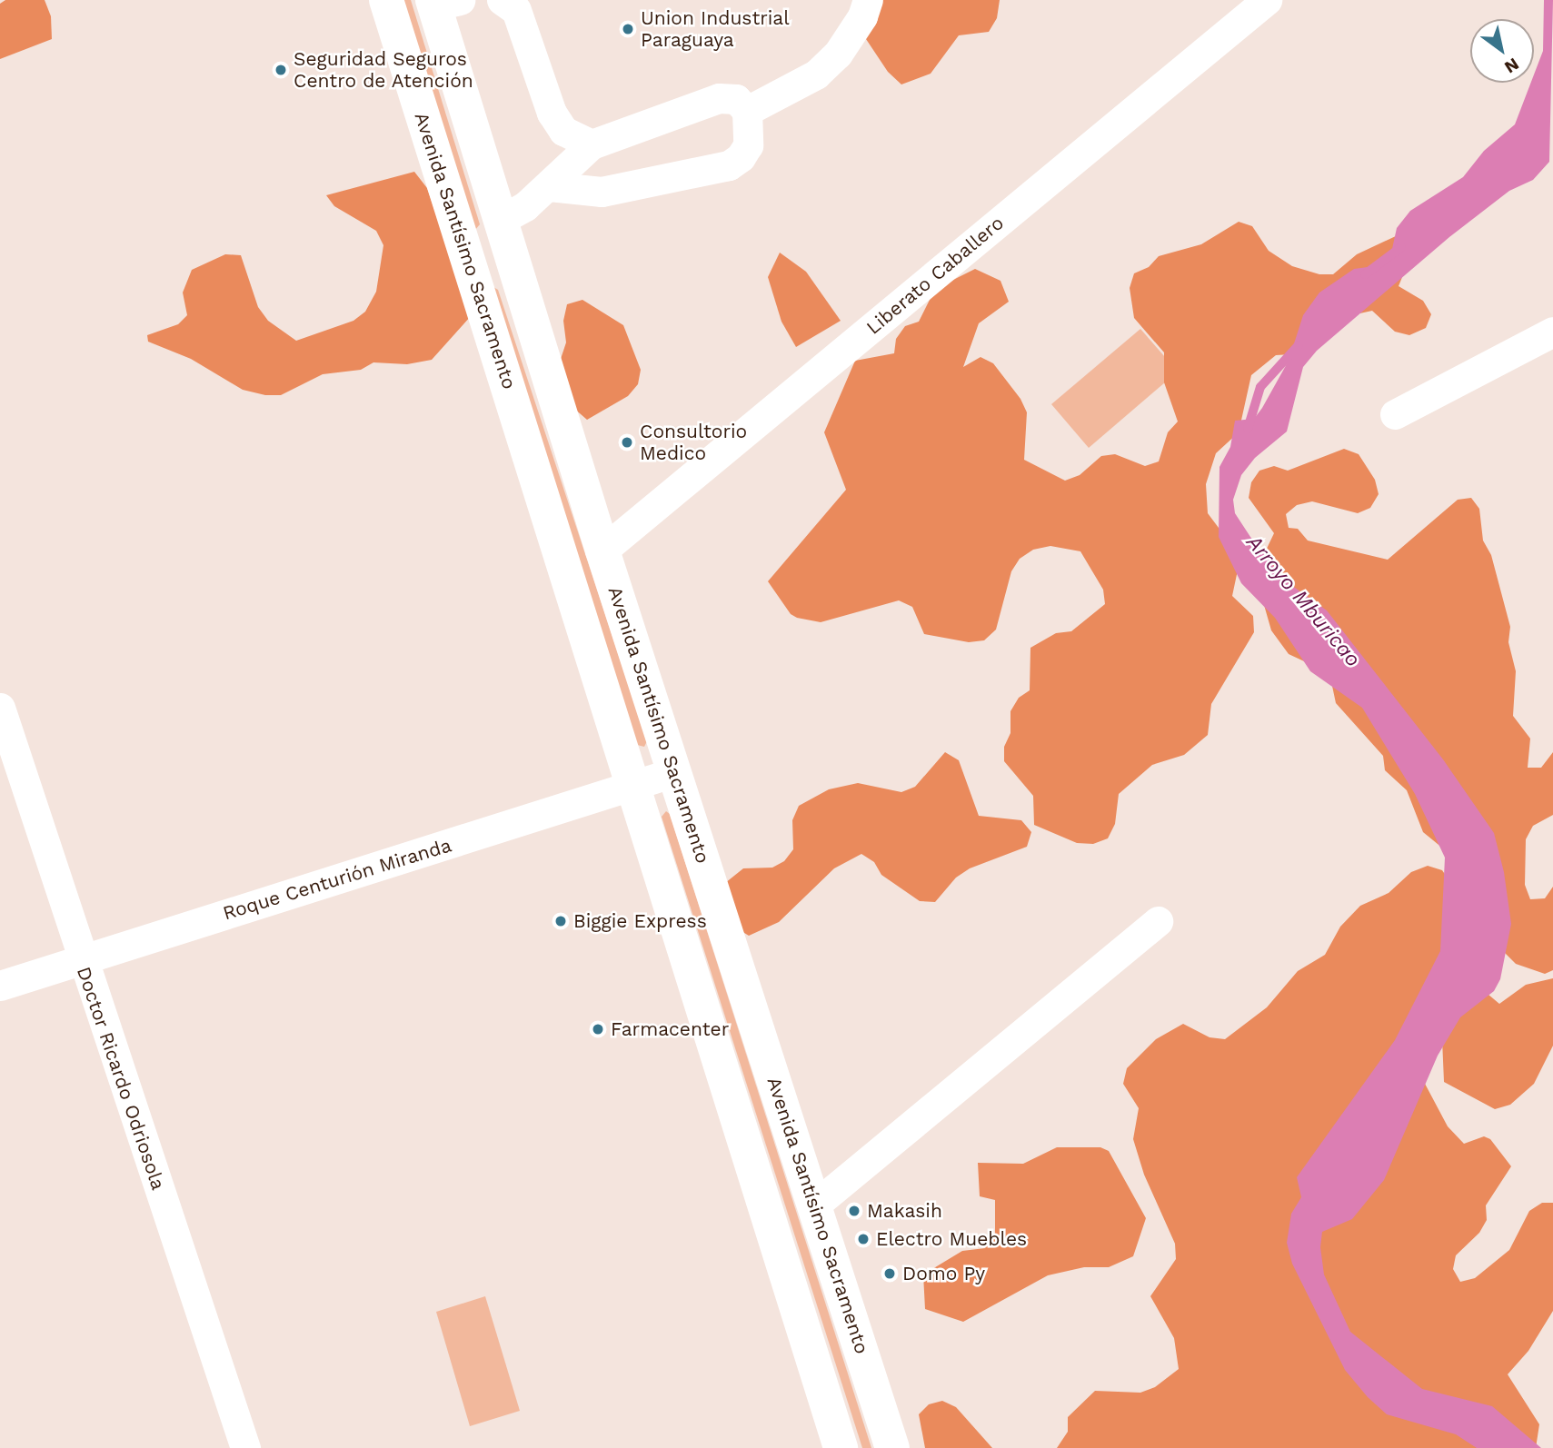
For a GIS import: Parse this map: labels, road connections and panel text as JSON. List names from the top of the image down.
{
  "streets": {
    "main road": ["Avenida Santísimo Sacramento"],
    "street": ["Liberato Caballero", "Roque Centurión Miranda", "Doctor Ricardo Odriosola"]
  },
  "crossings": [
    ["Avenida Santísimo Sacramento", "Liberato Caballero"],
    ["Avenida Santísimo Sacramento", "Roque Centurión Miranda"],
    ["Roque Centurión Miranda", "Doctor Ricardo Odriosola"]
  ],
  "water": ["Arroyo Mburicao"],
  "places": [
    "Union Industrial Paraguaya",
    "Seguridad Seguros Centro de Atención",
    "Consultorio Medico",
    "Biggie Express",
    "Farmacenter",
    "Makasih",
    "Electro Muebles",
    "Domo Py"
  ],
  "north": "bottom right"
}
